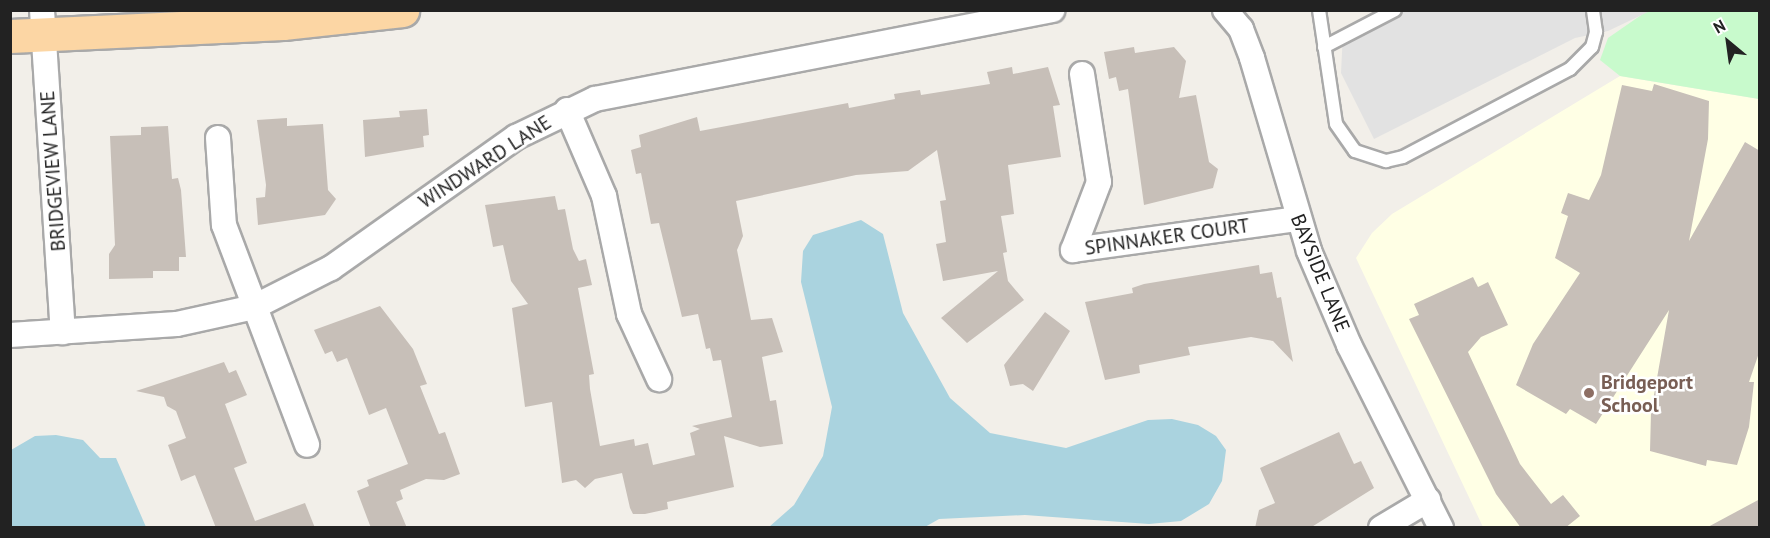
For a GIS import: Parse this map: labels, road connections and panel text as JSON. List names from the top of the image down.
{
  "streets": {
    "street": [
      "WINDWARD LANE",
      "BRIDGEVIEW LANE",
      "SPINNAKER COURT",
      "BAYSIDE LANE"
    ]
  },
  "crossings": [
    ["WINDWARD LANE", "BRIDGEVIEW LANE"],
    ["SPINNAKER COURT", "BAYSIDE LANE"]
  ],
  "places": ["Bridgeport School"],
  "north": "top left"
}
